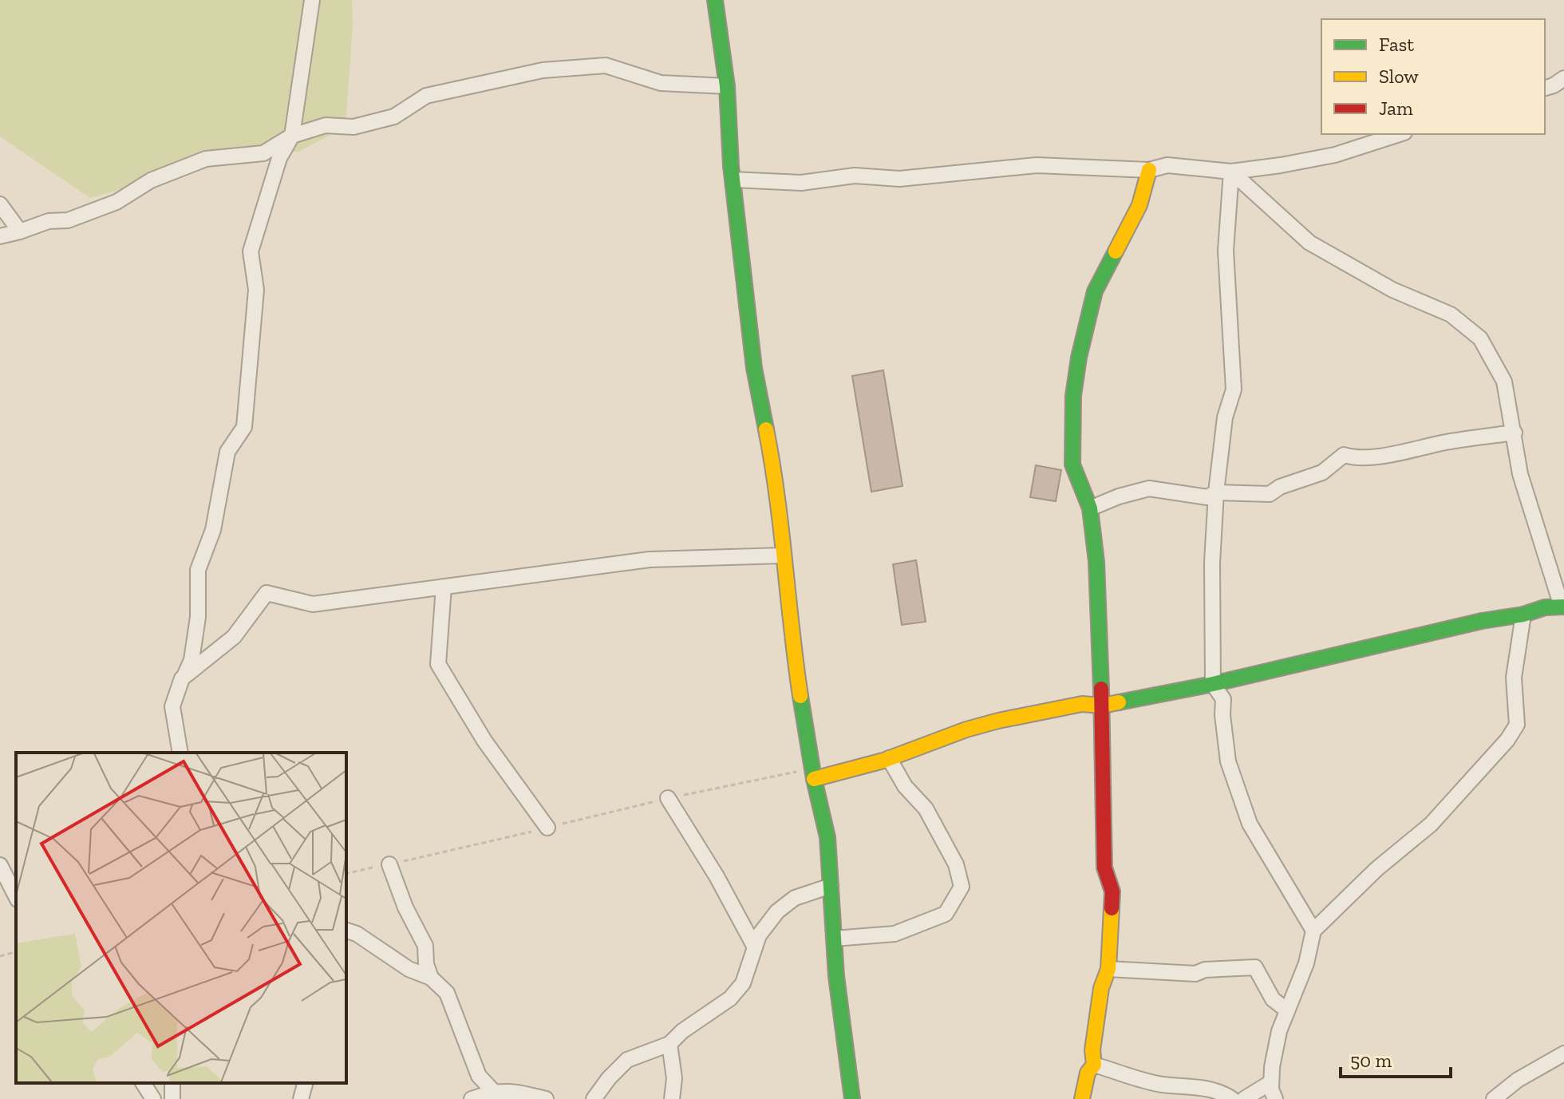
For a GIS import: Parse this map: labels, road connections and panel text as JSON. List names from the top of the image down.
{
  "legend": ["Fast", "Slow", "Jam"],
  "scale_bar": "50 m"
}
